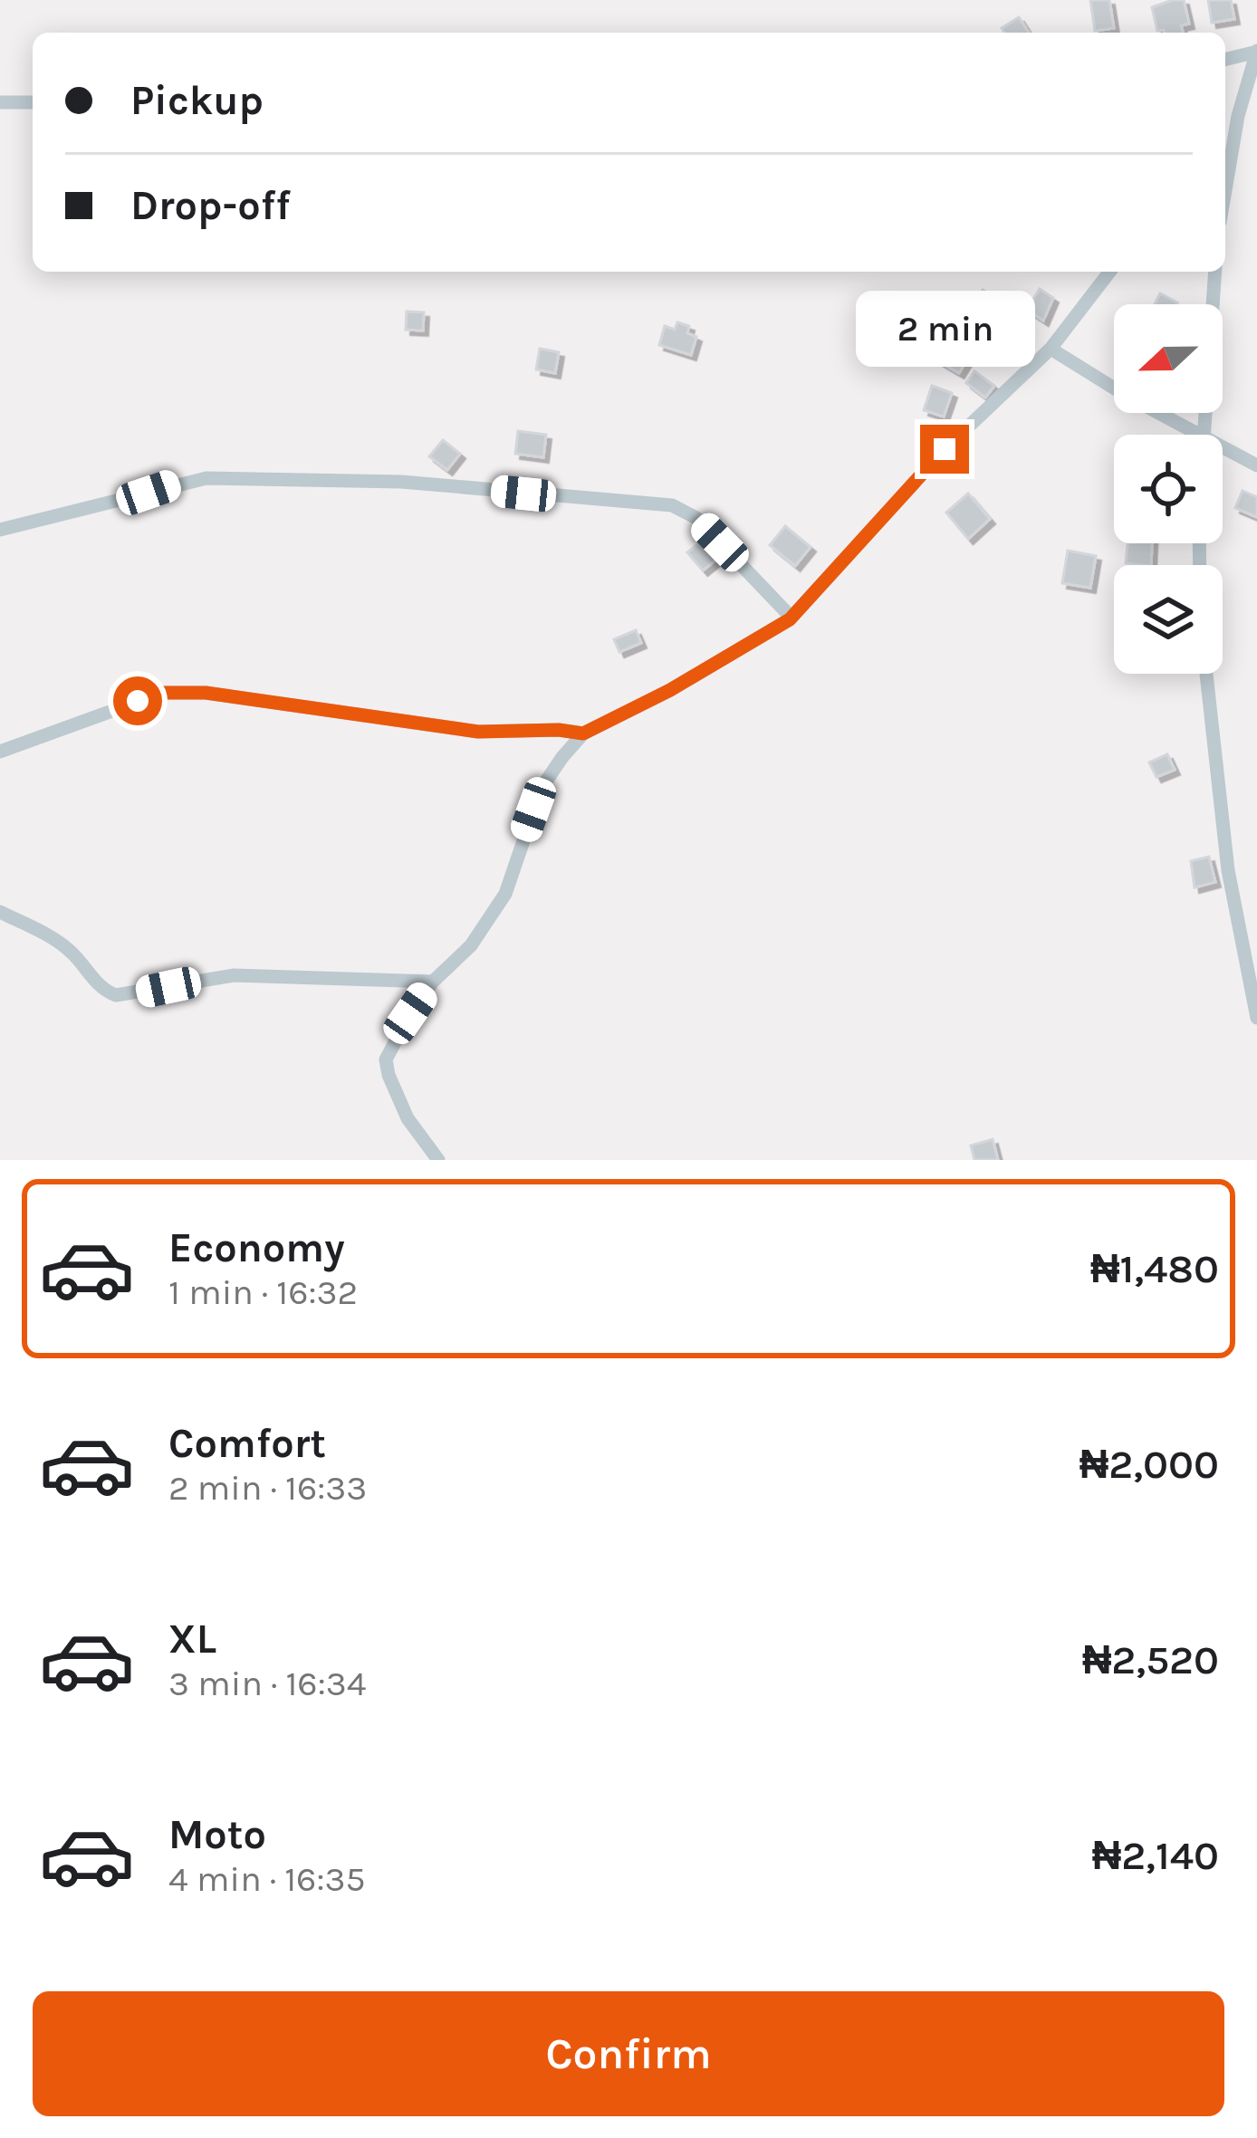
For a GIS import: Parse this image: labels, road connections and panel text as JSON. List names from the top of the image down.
{
  "north": "left",
  "page": {
    "banner": ["Pickup", "Drop-off"],
    "bubble": "2 min",
    "list": [
      {
        "name": "Economy",
        "note": "1 min · 16:32",
        "value": "₦1,480"
      },
      {
        "name": "Comfort",
        "note": "2 min · 16:33",
        "value": "₦2,000"
      },
      {
        "name": "XL",
        "note": "3 min · 16:34",
        "value": "₦2,520"
      },
      {
        "name": "Moto",
        "note": "4 min · 16:35",
        "value": "₦2,140"
      }
    ],
    "buttons": "Confirm"
  }
}
